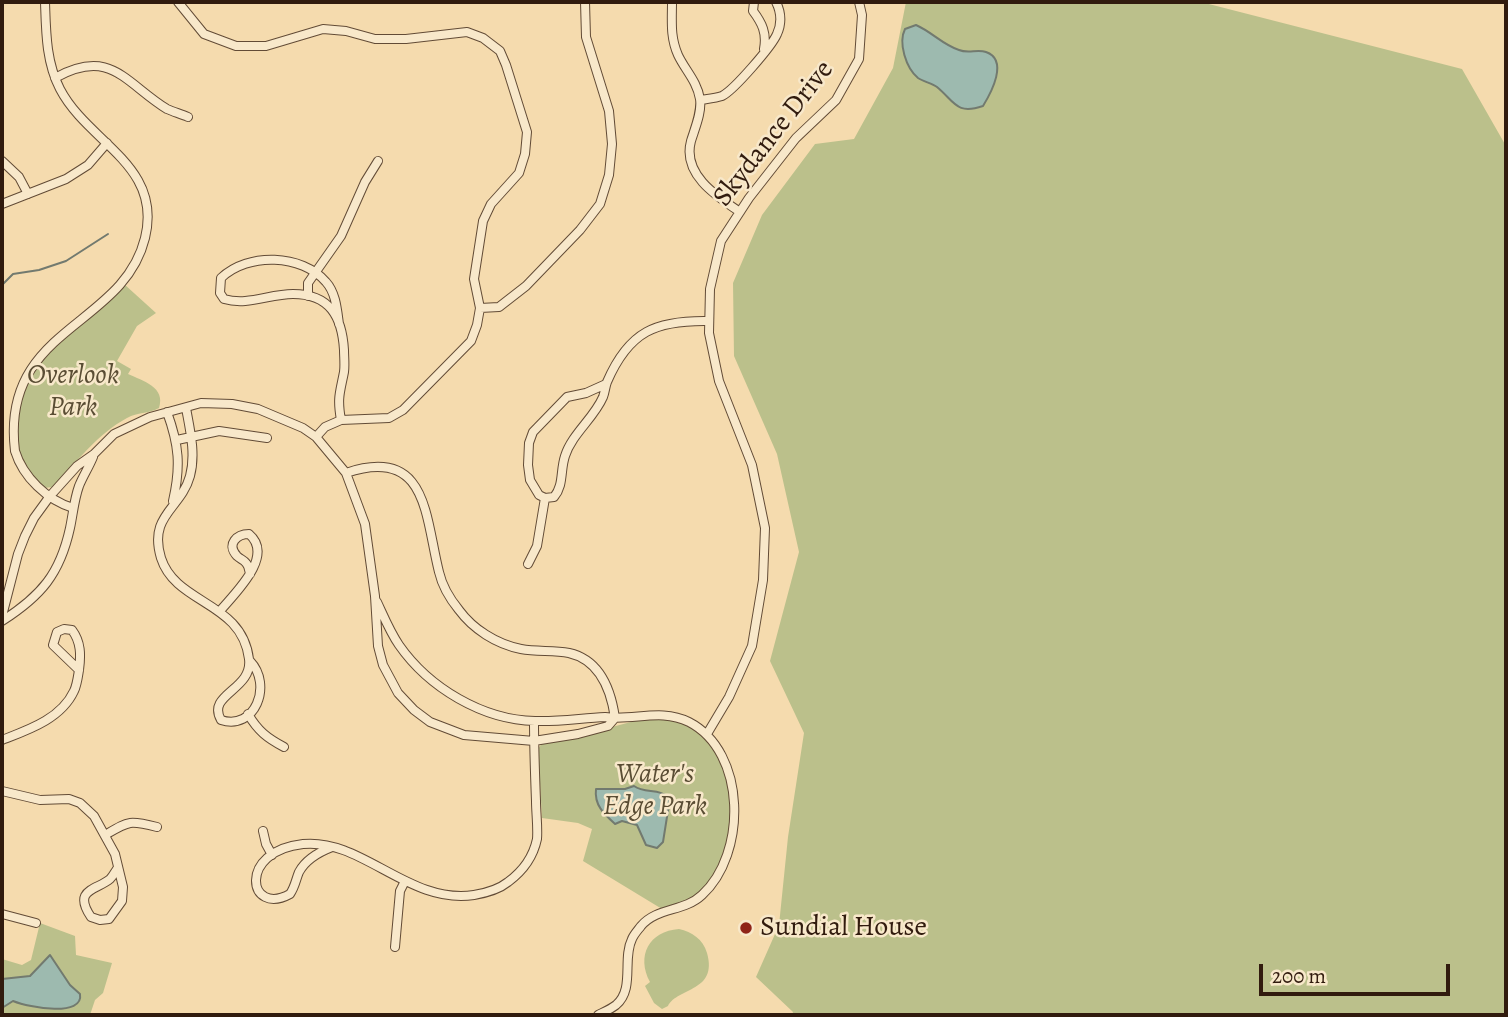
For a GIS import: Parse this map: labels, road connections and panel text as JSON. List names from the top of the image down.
{
  "streets": {
    "street": ["Skydance Drive"]
  },
  "parks": ["Overlook Park", "Water's Edge Park"],
  "places": ["Sundial House"],
  "scale_bar": "200 m"
}
